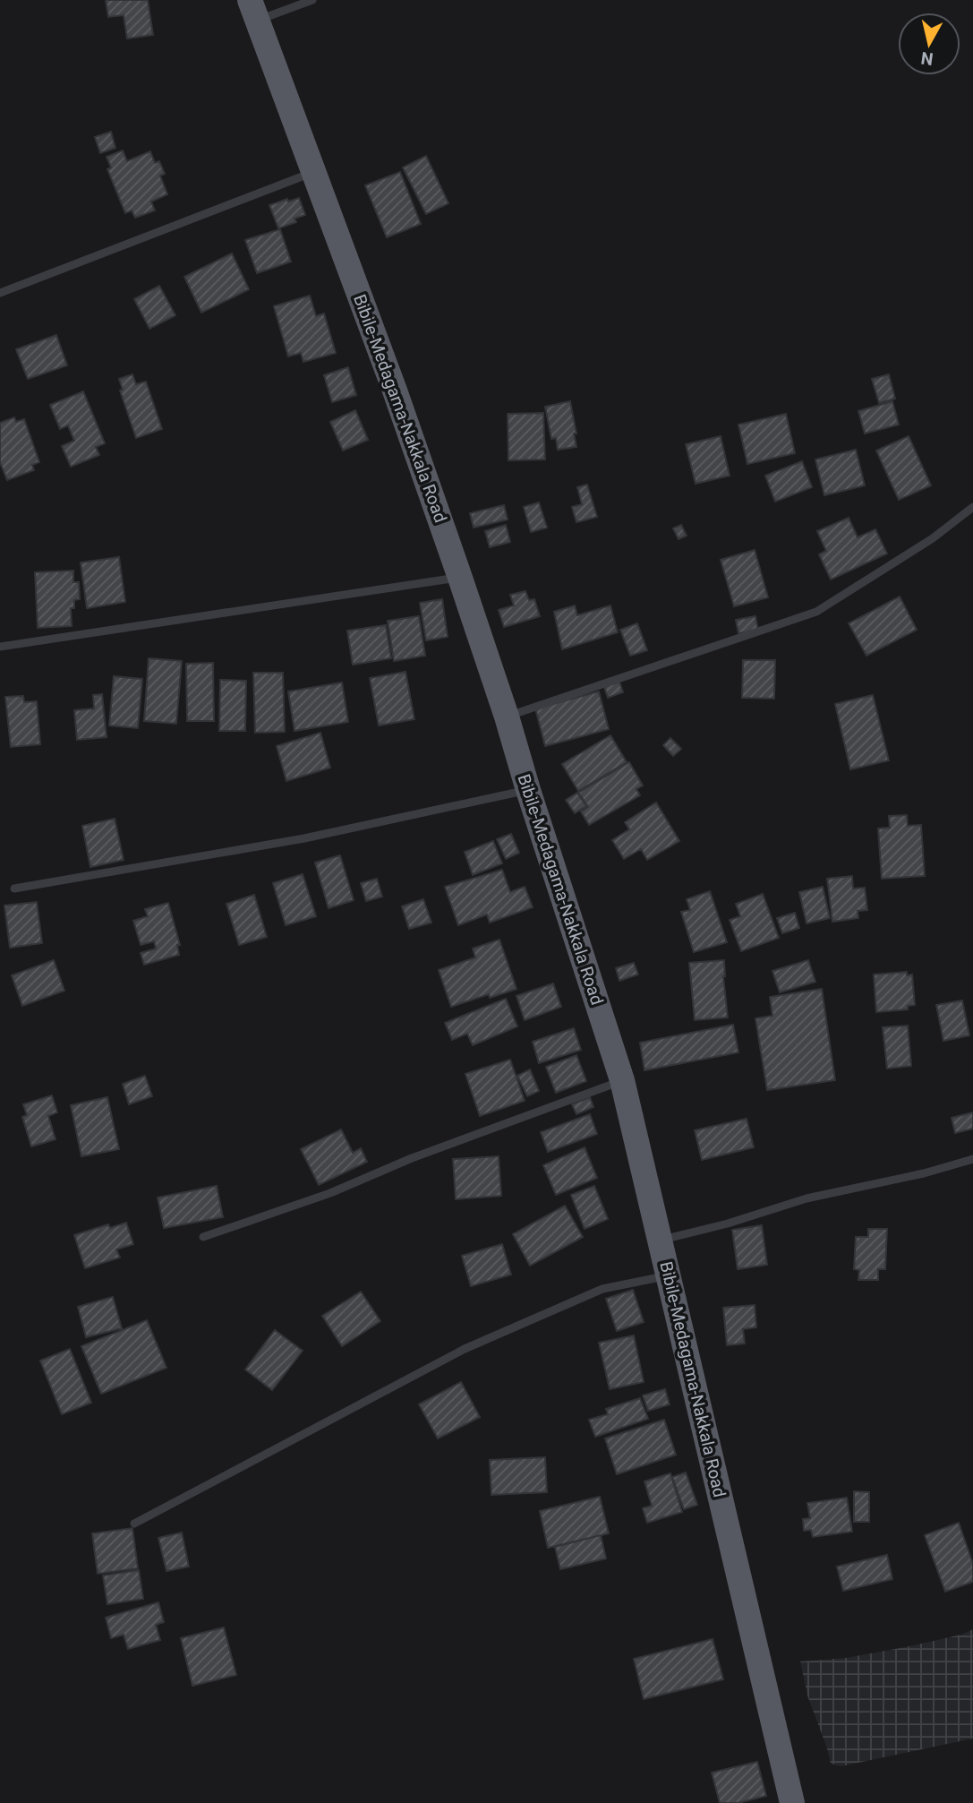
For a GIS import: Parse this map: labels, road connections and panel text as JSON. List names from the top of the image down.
{
  "streets": {
    "main road": ["Bibile-Medagama-Nakkala Road"]
  },
  "north": "bottom"
}
